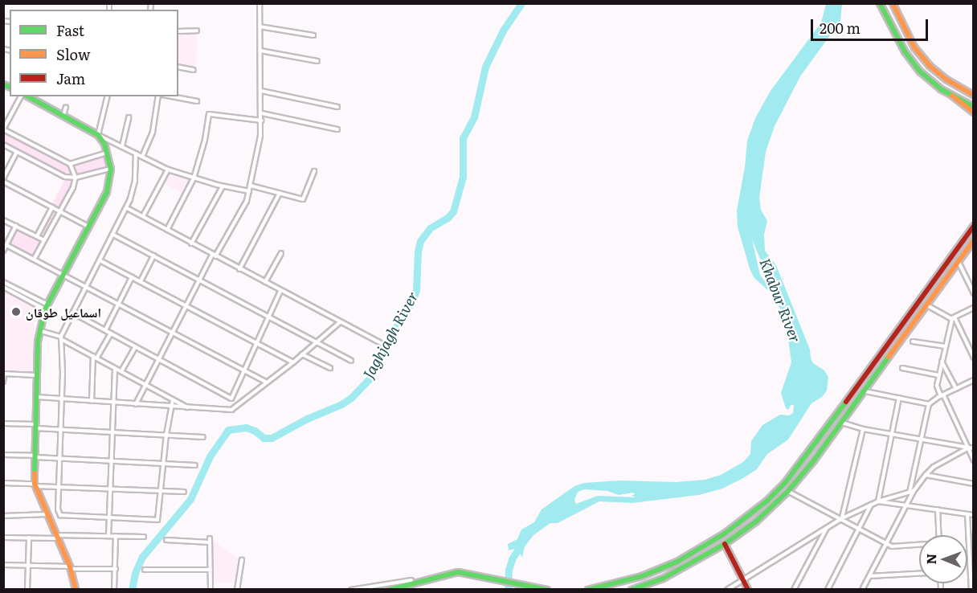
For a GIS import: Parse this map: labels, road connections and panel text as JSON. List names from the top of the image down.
{
  "water": ["Khabur River", "Jaghjagh River"],
  "places": ["اسماعيل طوقان"],
  "legend": ["Fast", "Slow", "Jam"],
  "scale_bar": "200 m",
  "north": "left"
}
